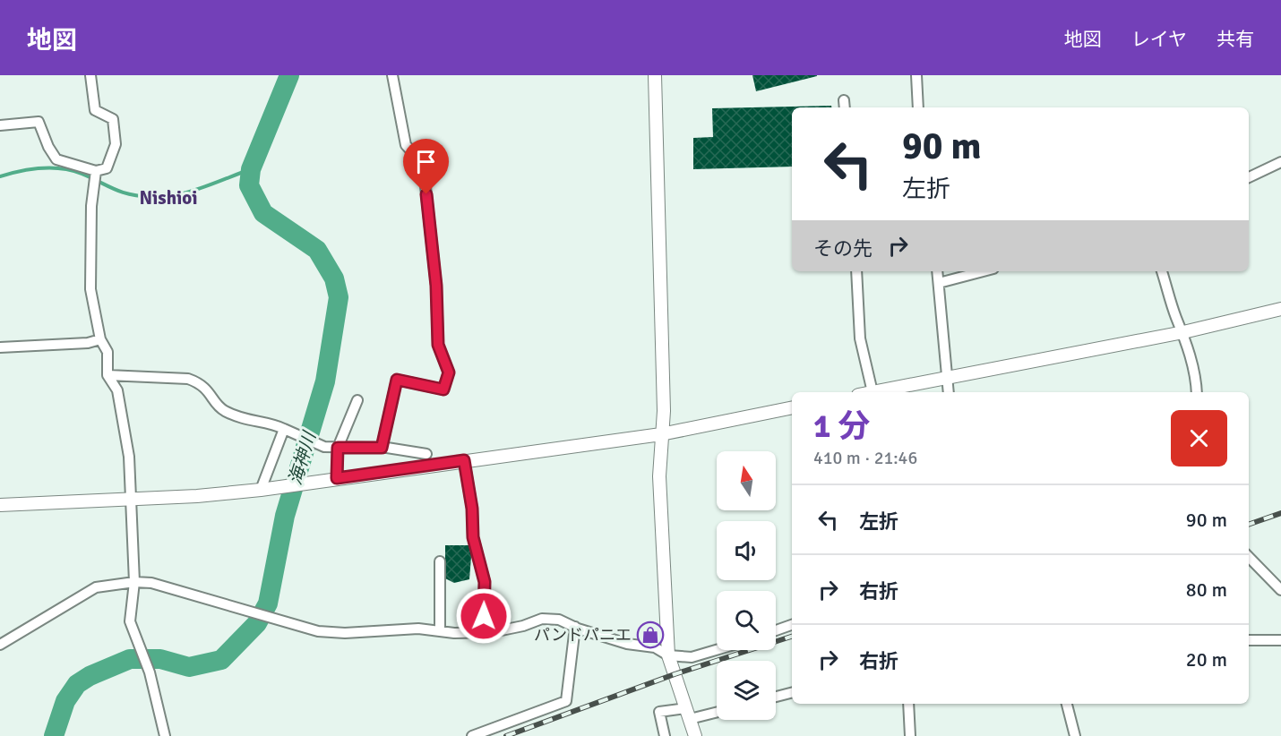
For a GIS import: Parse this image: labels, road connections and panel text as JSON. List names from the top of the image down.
{
  "districts": ["Nishioi"],
  "water": ["海神川"],
  "places": {
    "shop": ["パンドパニエ"]
  },
  "north": "top",
  "page": {
    "header": "地図",
    "nav": ["地図", "レイヤ", "共有"],
    "turn": ["90 m", "左折"],
    "then": "その先",
    "heading": ["1 分", "410 m · 21:46"],
    "list": [
      {
        "name": "左折",
        "value": "90 m"
      },
      {
        "name": "右折",
        "value": "80 m"
      },
      {
        "name": "右折",
        "value": "20 m"
      }
    ]
  }
}
